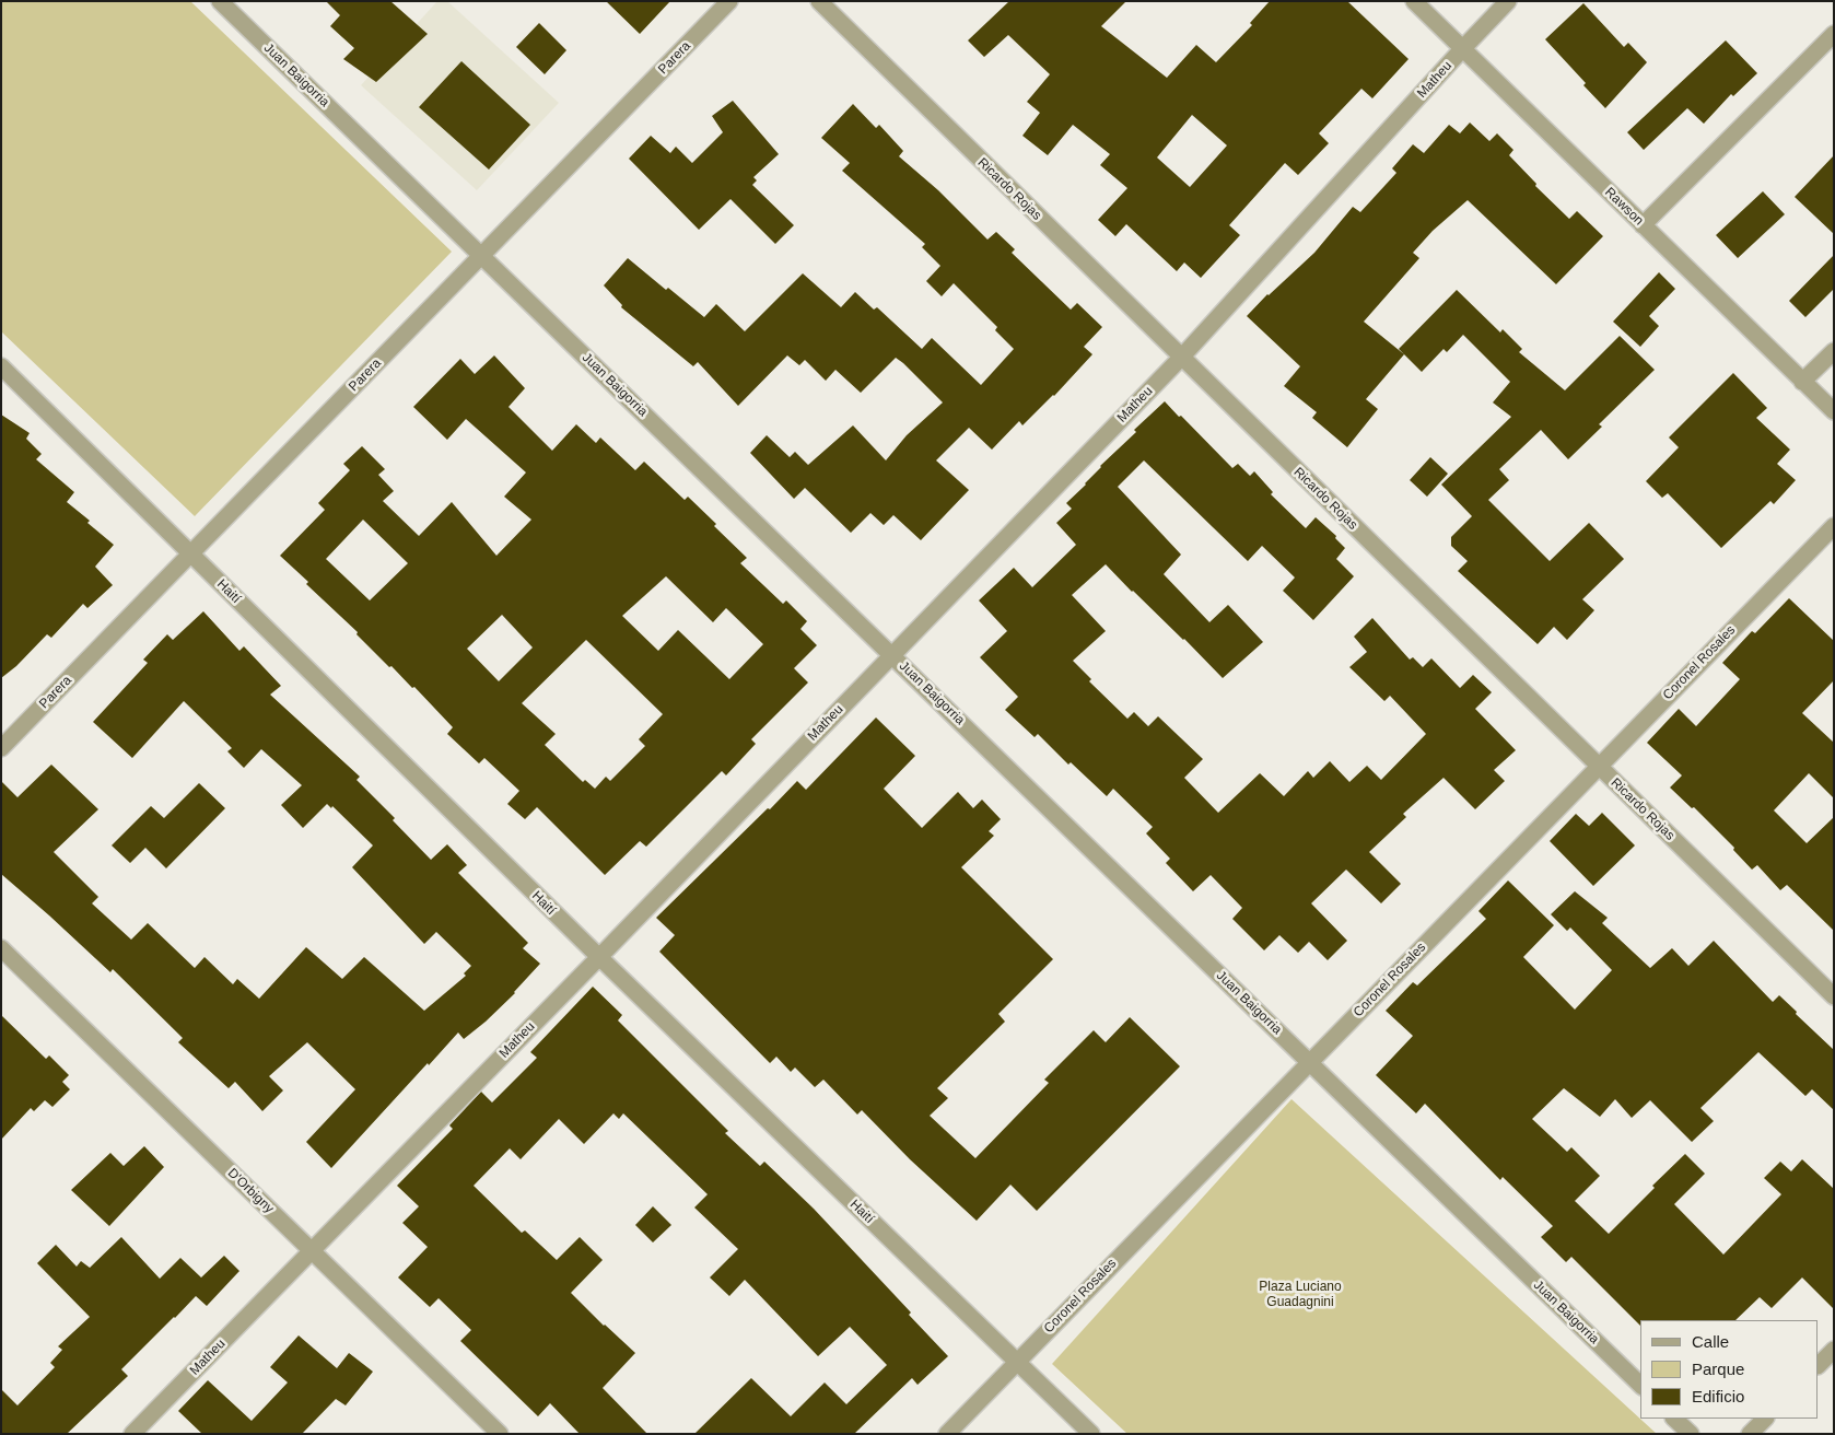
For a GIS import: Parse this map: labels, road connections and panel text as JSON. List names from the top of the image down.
{
  "streets": {
    "street": [
      "Parera",
      "Juan Baigorria",
      "Matheu",
      "Ricardo Rojas",
      "Rawson",
      "Haití",
      "Coronel Rosales",
      "D'Orbigny"
    ]
  },
  "crossings": [
    ["Parera", "Juan Baigorria"],
    ["Parera", "Haití"],
    ["Juan Baigorria", "Matheu"],
    ["Juan Baigorria", "Coronel Rosales"],
    ["Matheu", "Ricardo Rojas"],
    ["Matheu", "Rawson"],
    ["Matheu", "Haití"],
    ["Matheu", "D'Orbigny"],
    ["Ricardo Rojas", "Coronel Rosales"],
    ["Haití", "Coronel Rosales"]
  ],
  "parks": ["Plaza Luciano Guadagnini"],
  "legend": ["Calle", "Parque", "Edificio"]
}
